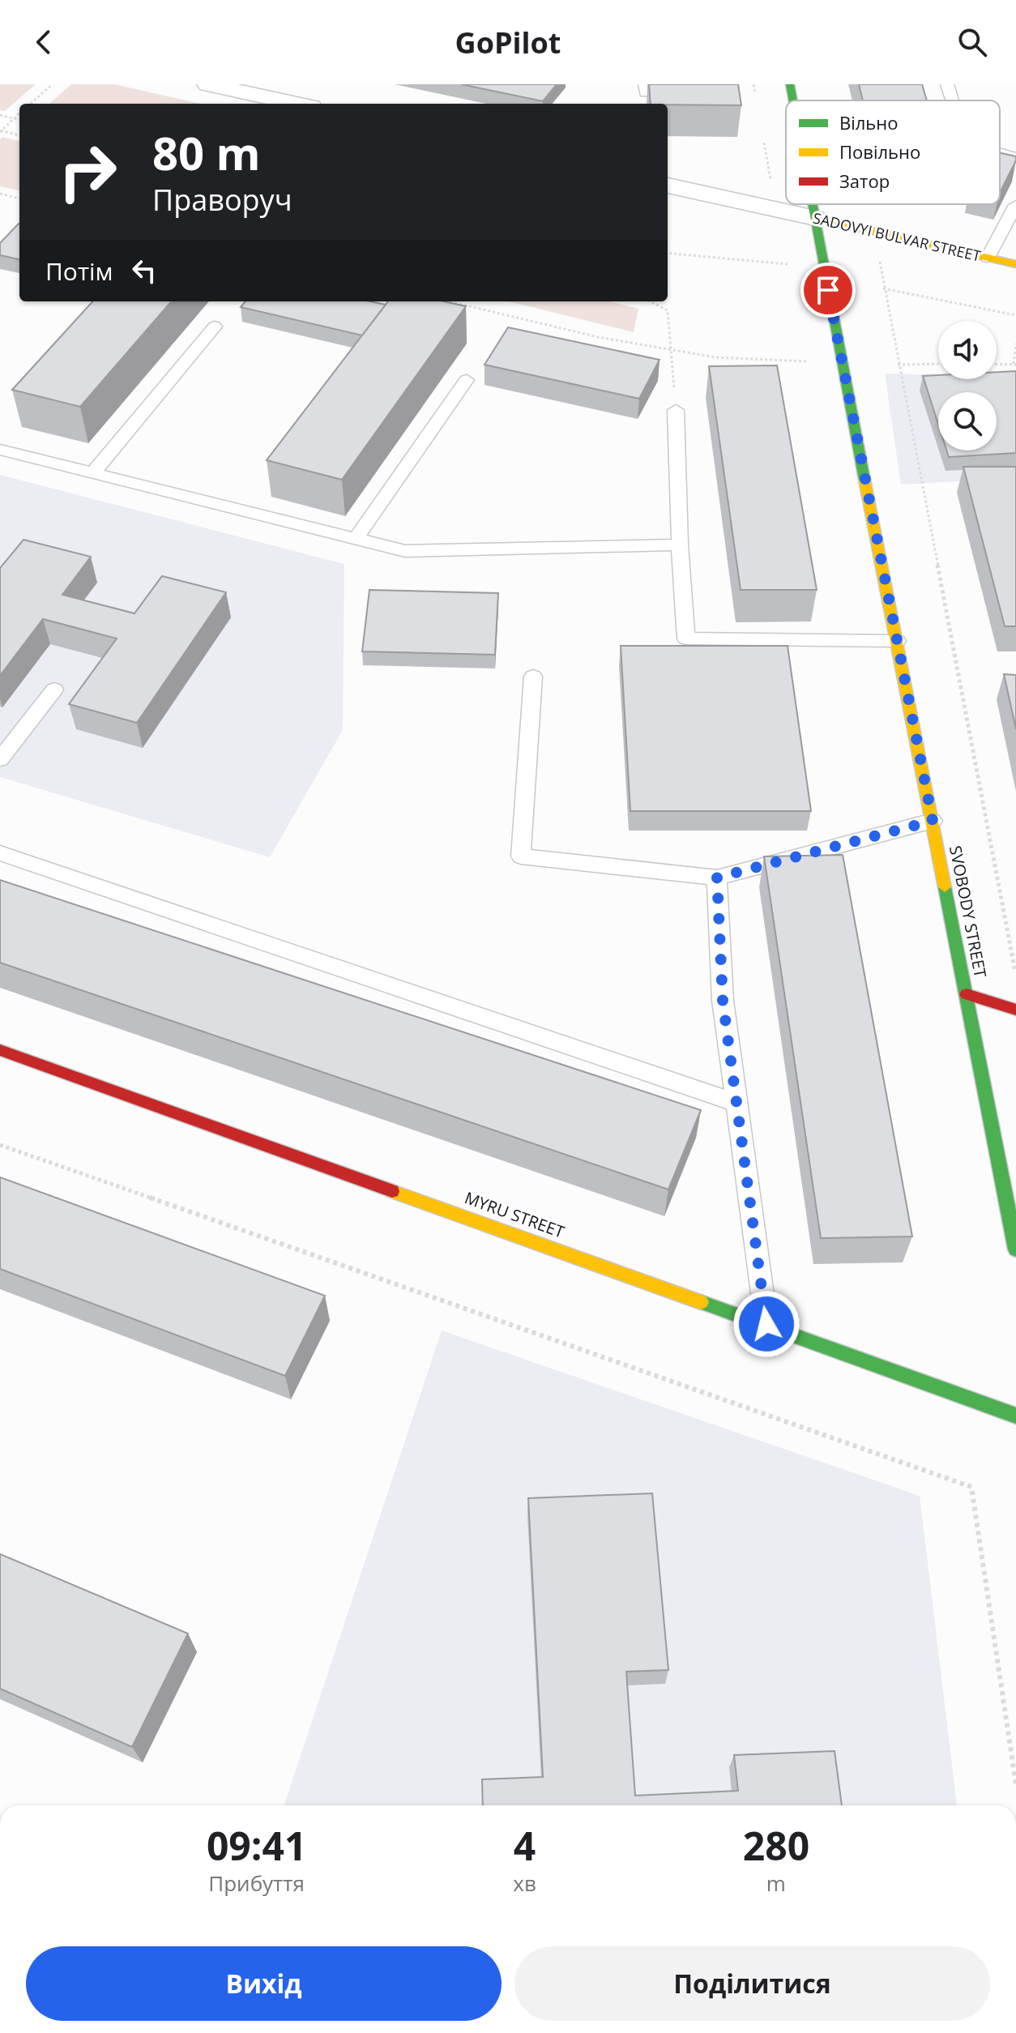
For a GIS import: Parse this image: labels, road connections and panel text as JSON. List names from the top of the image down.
{
  "streets": {
    "main road": ["SADOVYI BULVAR STREET", "SVOBODY STREET", "MYRU STREET"]
  },
  "crossings": [
    ["SADOVYI BULVAR STREET", "SVOBODY STREET"]
  ],
  "legend": ["Вільно", "Повільно", "Затор"],
  "page": {
    "header": "GoPilot",
    "turn": ["80 m", "Праворуч"],
    "then": "Потім",
    "eta": [
      "09:41",
      "Прибуття",
      "4",
      "хв",
      "280",
      "m"
    ],
    "buttons": ["Вихід", "Поділитися"]
  }
}
